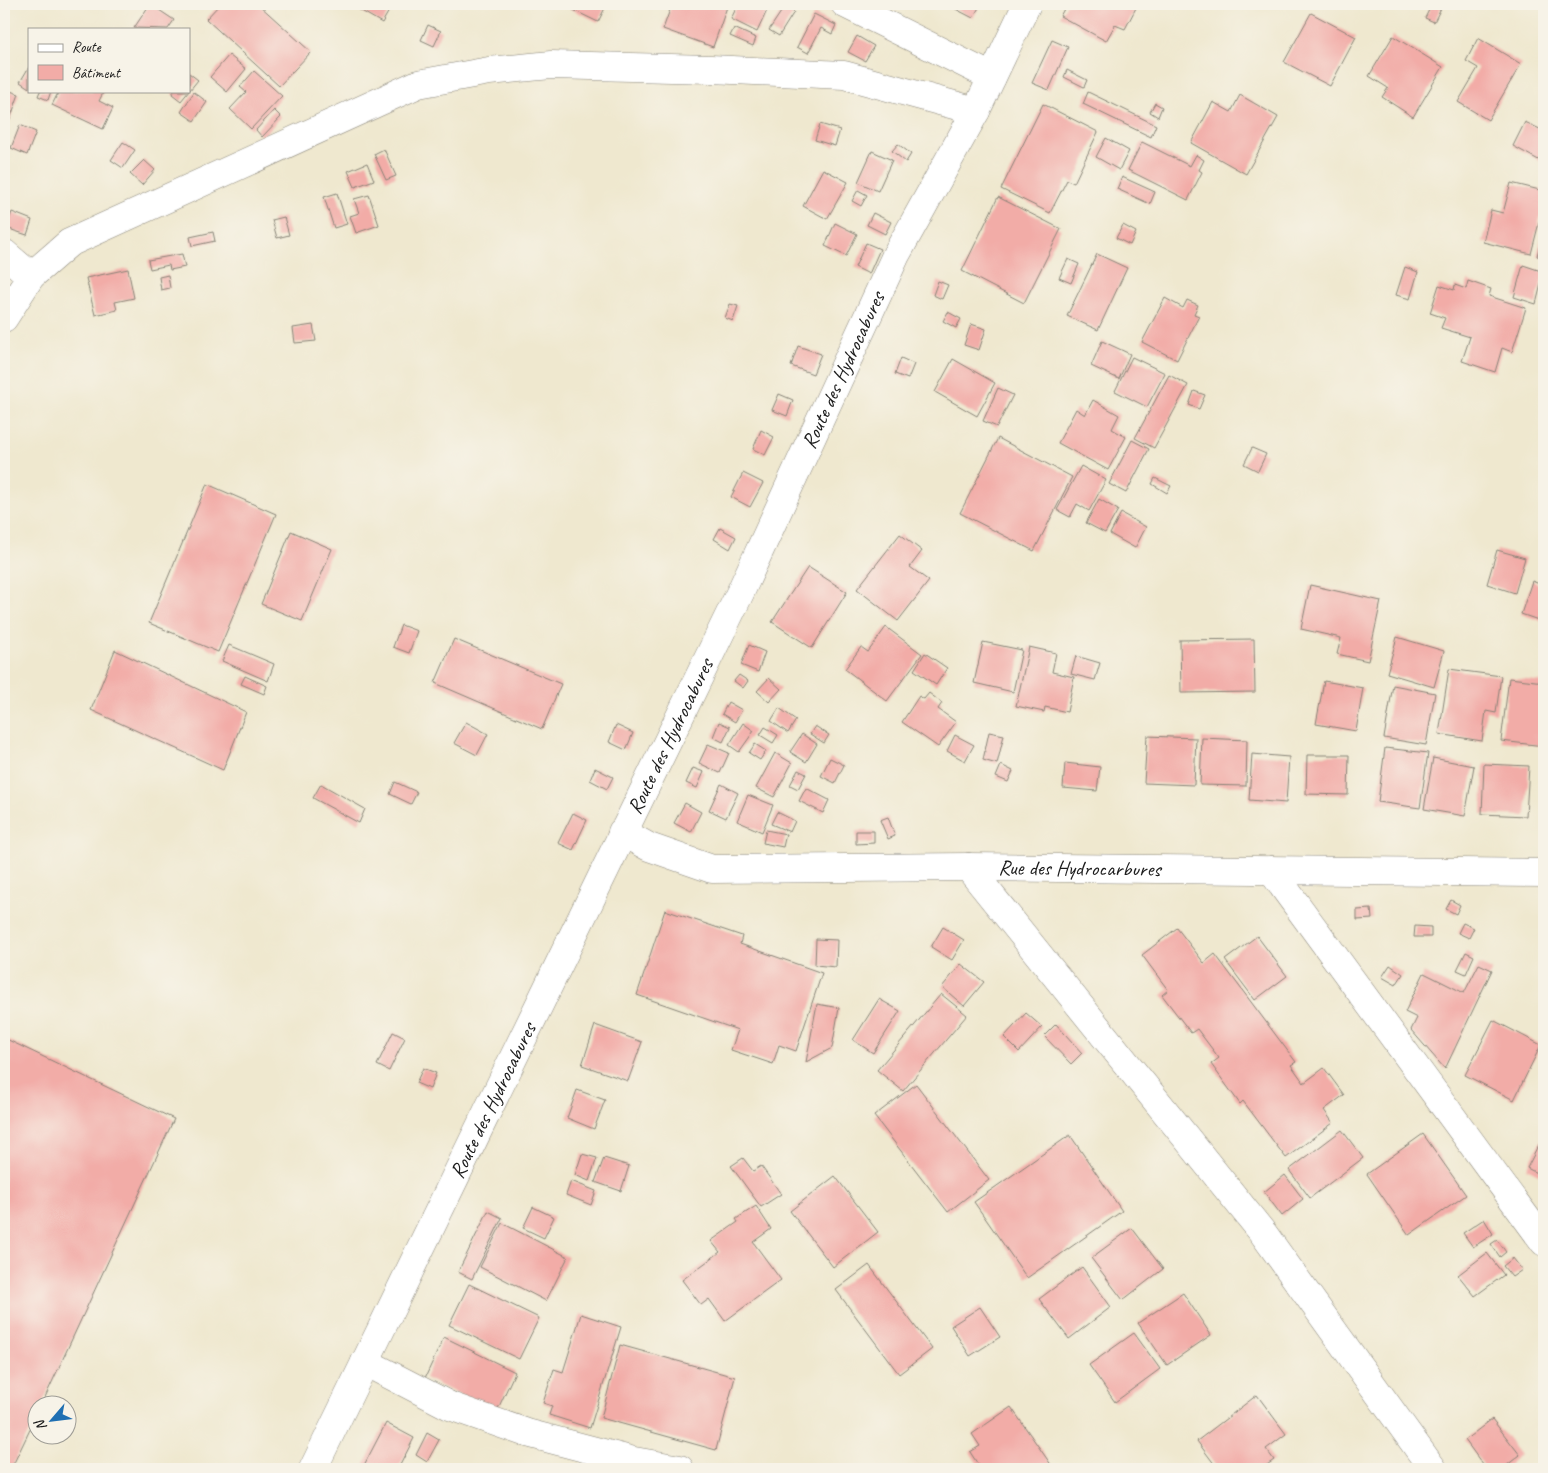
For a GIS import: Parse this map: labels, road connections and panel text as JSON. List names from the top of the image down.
{
  "streets": {
    "street": ["Route des Hydrocabures", "Rue des Hydrocarbures"]
  },
  "crossings": [
    ["Route des Hydrocabures", "Rue des Hydrocarbures"]
  ],
  "legend": ["Route", "Bâtiment"],
  "north": "bottom left"
}
